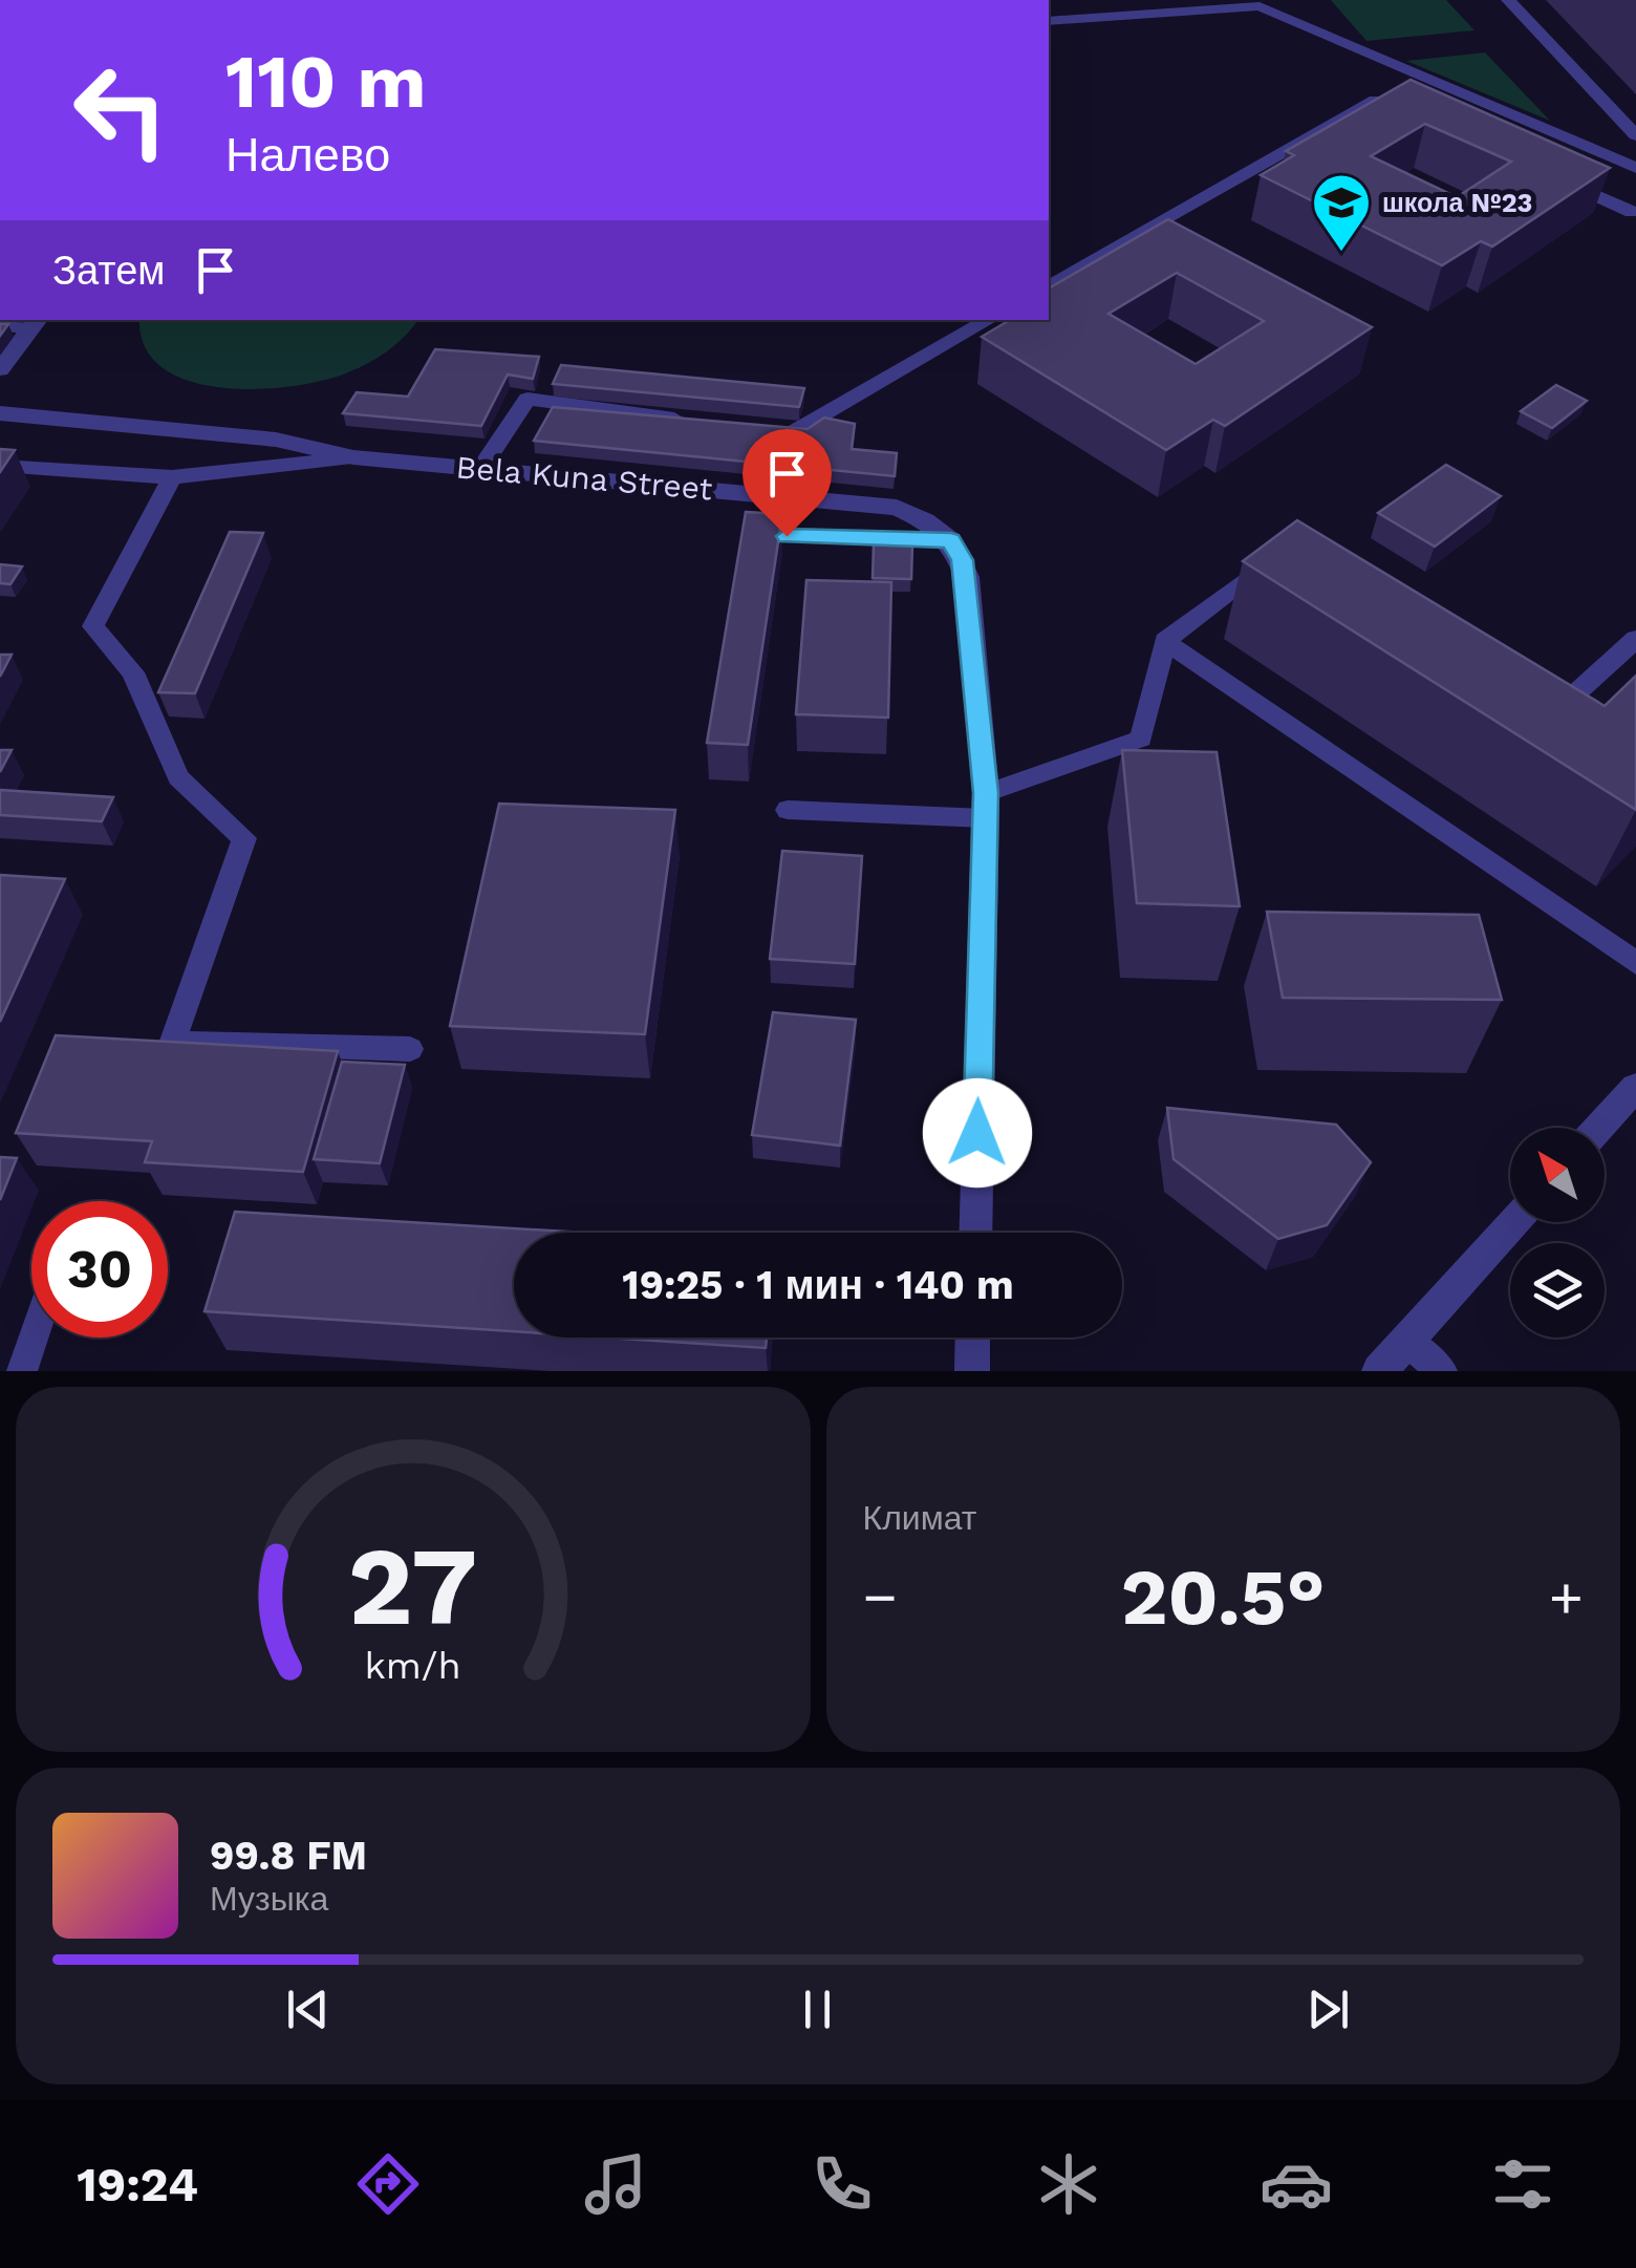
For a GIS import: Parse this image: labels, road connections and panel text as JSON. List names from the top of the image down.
{
  "streets": {
    "street": ["Bela Kuna Street"]
  },
  "places": {
    "school or university": ["школа №23"]
  },
  "north": "top left",
  "page": {
    "turn": ["110 m", "Налево"],
    "then": "Затем",
    "limit": "30",
    "trip": "19:25 · 1 мин · 140 m",
    "tile": "Климат",
    "heat": ["−", "20.5°", "+"],
    "song": ["99.8 FM", "Музыка"],
    "tabs": "19:24",
    "gauge": ["27", "km/h"]
  }
}
